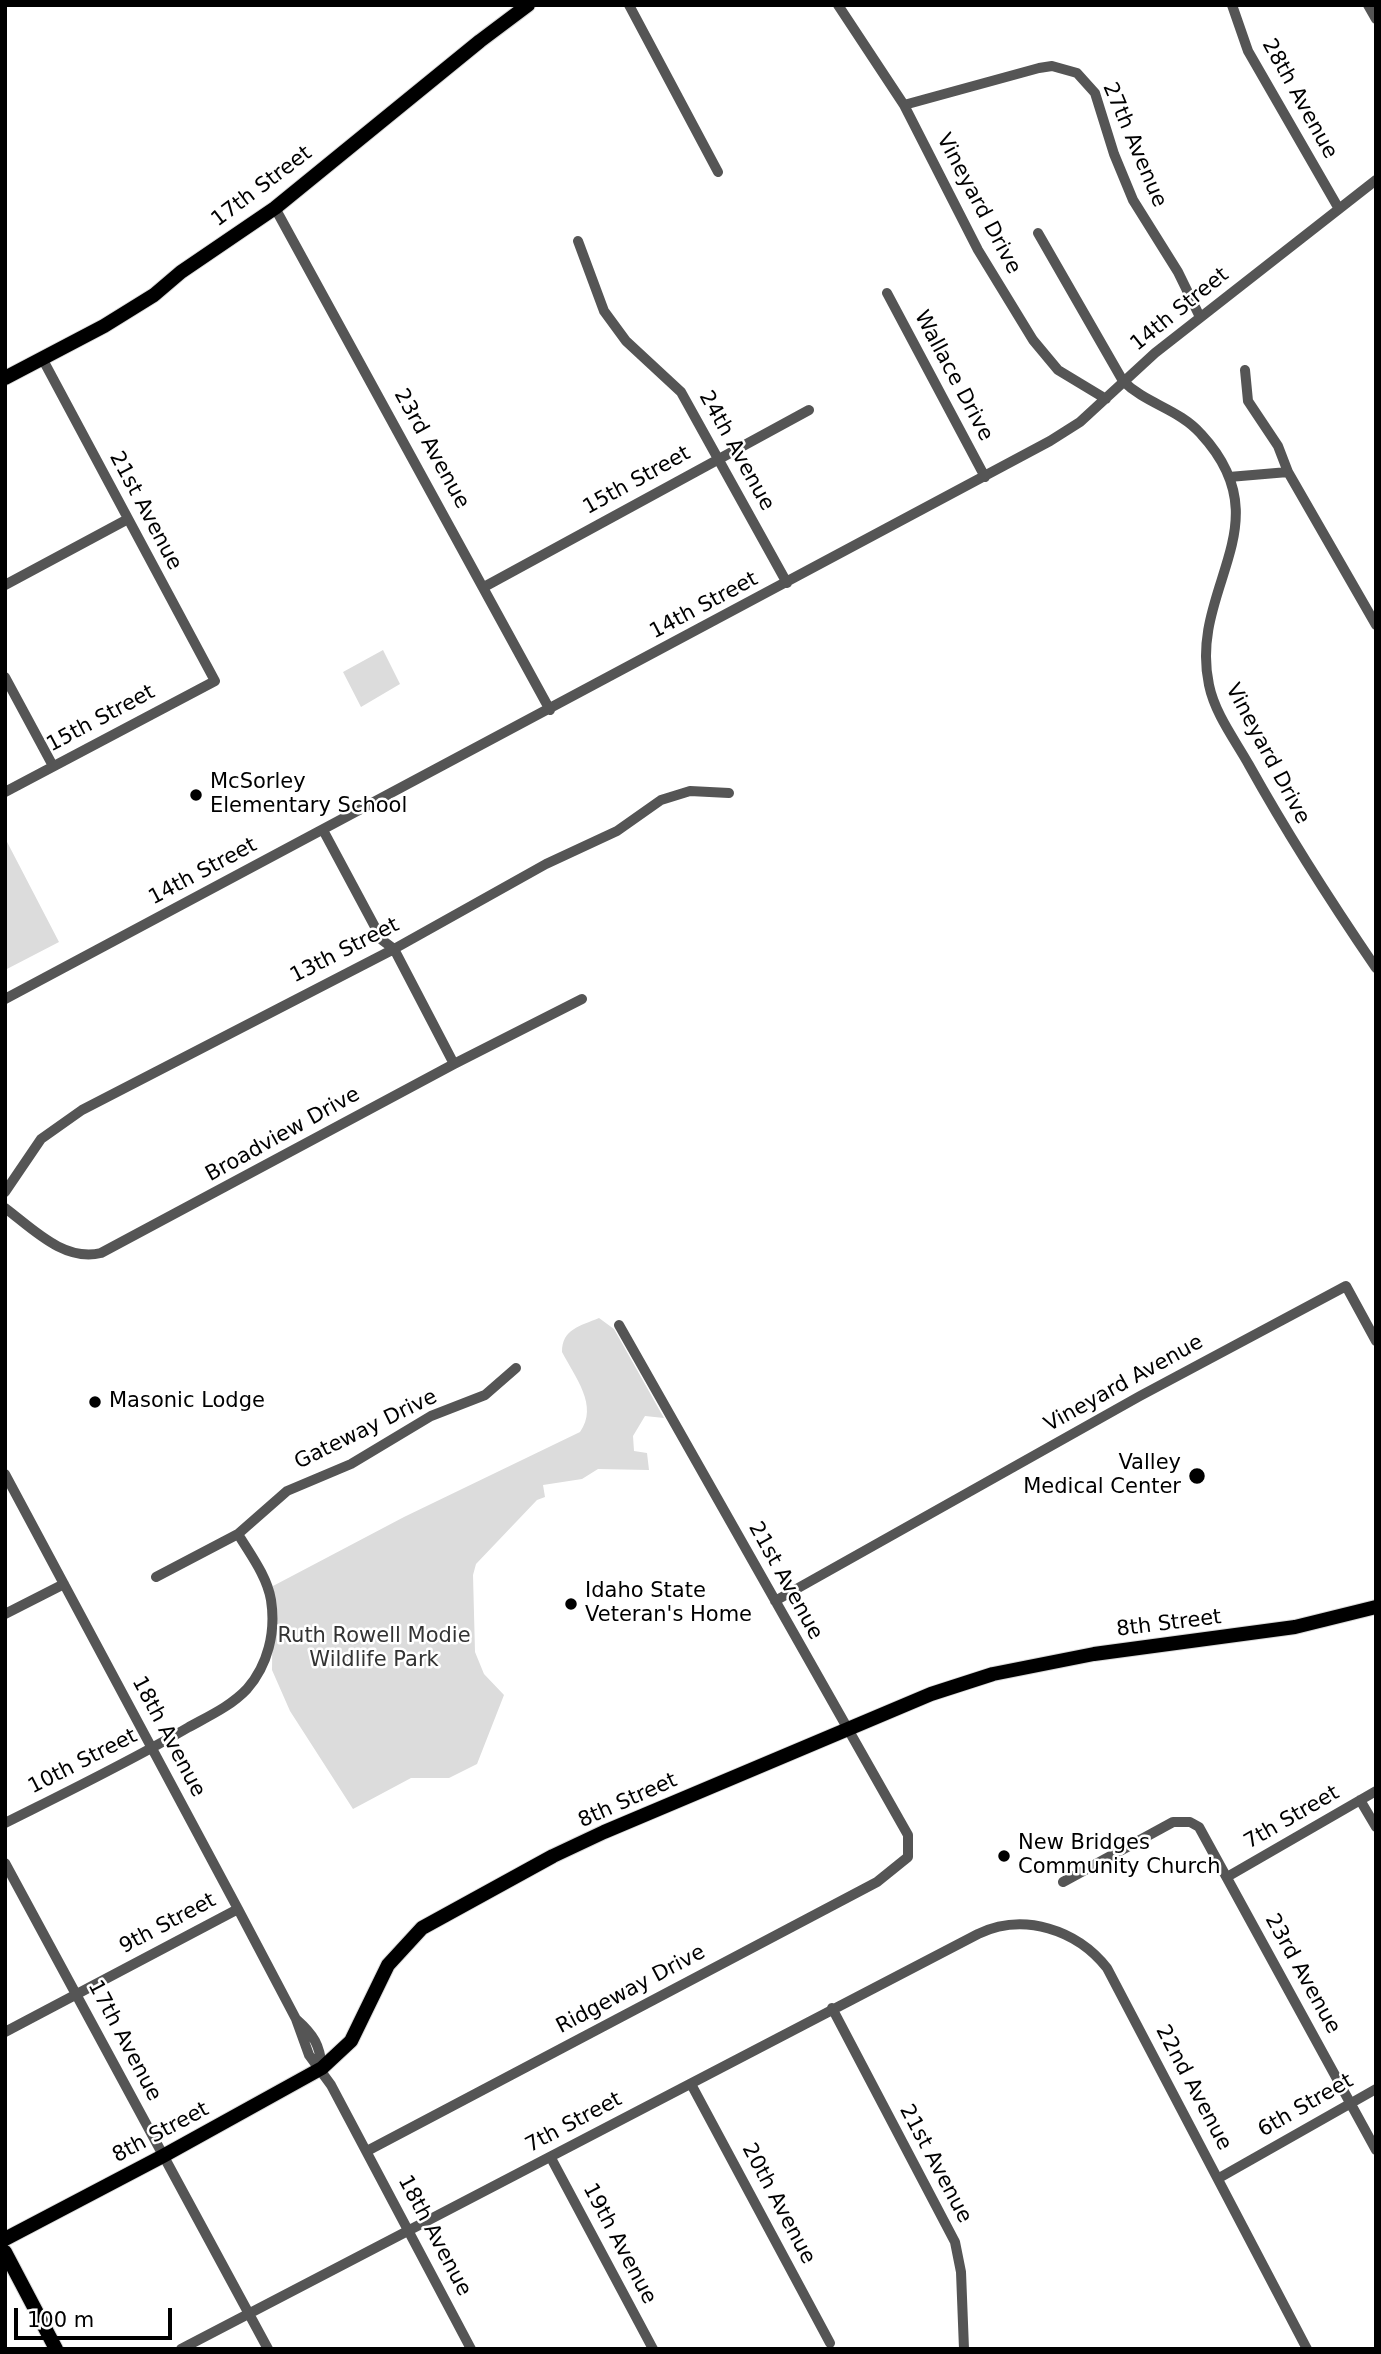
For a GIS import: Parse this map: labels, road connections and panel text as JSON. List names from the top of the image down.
{
  "streets": {
    "main road": ["17th Street", "8th Street"],
    "street": [
      "28th Avenue",
      "27th Avenue",
      "Vineyard Drive",
      "14th Street",
      "Wallace Drive",
      "23rd Avenue",
      "24th Avenue",
      "15th Street",
      "21st Avenue",
      "13th Street",
      "Broadview Drive",
      "Vineyard Avenue",
      "Gateway Drive",
      "18th Avenue",
      "10th Street",
      "7th Street",
      "9th Street",
      "Ridgeway Drive",
      "17th Avenue",
      "22nd Avenue",
      "6th Street",
      "20th Avenue",
      "19th Avenue"
    ]
  },
  "crossings": [
    ["28th Avenue", "14th Street"],
    ["27th Avenue", "Vineyard Drive"],
    ["27th Avenue", "14th Street"],
    ["17th Street", "23rd Avenue"],
    ["17th Street", "21st Avenue"],
    ["Vineyard Drive", "14th Street"],
    ["14th Street", "Wallace Drive"],
    ["14th Street", "23rd Avenue"],
    ["14th Street", "24th Avenue"],
    ["23rd Avenue", "15th Street"],
    ["23rd Avenue", "7th Street"],
    ["23rd Avenue", "6th Street"],
    ["24th Avenue", "15th Street"],
    ["15th Street", "21st Avenue"],
    ["21st Avenue", "Vineyard Avenue"],
    ["21st Avenue", "8th Street"],
    ["21st Avenue", "7th Street"],
    ["21st Avenue", "Ridgeway Drive"],
    ["Gateway Drive", "10th Street"],
    ["8th Street", "18th Avenue"],
    ["8th Street", "17th Avenue"],
    ["18th Avenue", "10th Street"],
    ["18th Avenue", "7th Street"],
    ["18th Avenue", "9th Street"],
    ["18th Avenue", "Ridgeway Drive"],
    ["7th Street", "17th Avenue"],
    ["7th Street", "22nd Avenue"],
    ["7th Street", "20th Avenue"],
    ["7th Street", "19th Avenue"],
    ["9th Street", "17th Avenue"],
    ["22nd Avenue", "6th Street"]
  ],
  "parks": ["Ruth Rowell Modie Wildlife Park"],
  "places": [
    "McSorley Elementary School",
    "Masonic Lodge",
    "Valley Medical Center",
    "Idaho State Veteran's Home",
    "New Bridges Community Church"
  ],
  "scale_bar": "100 m"
}
